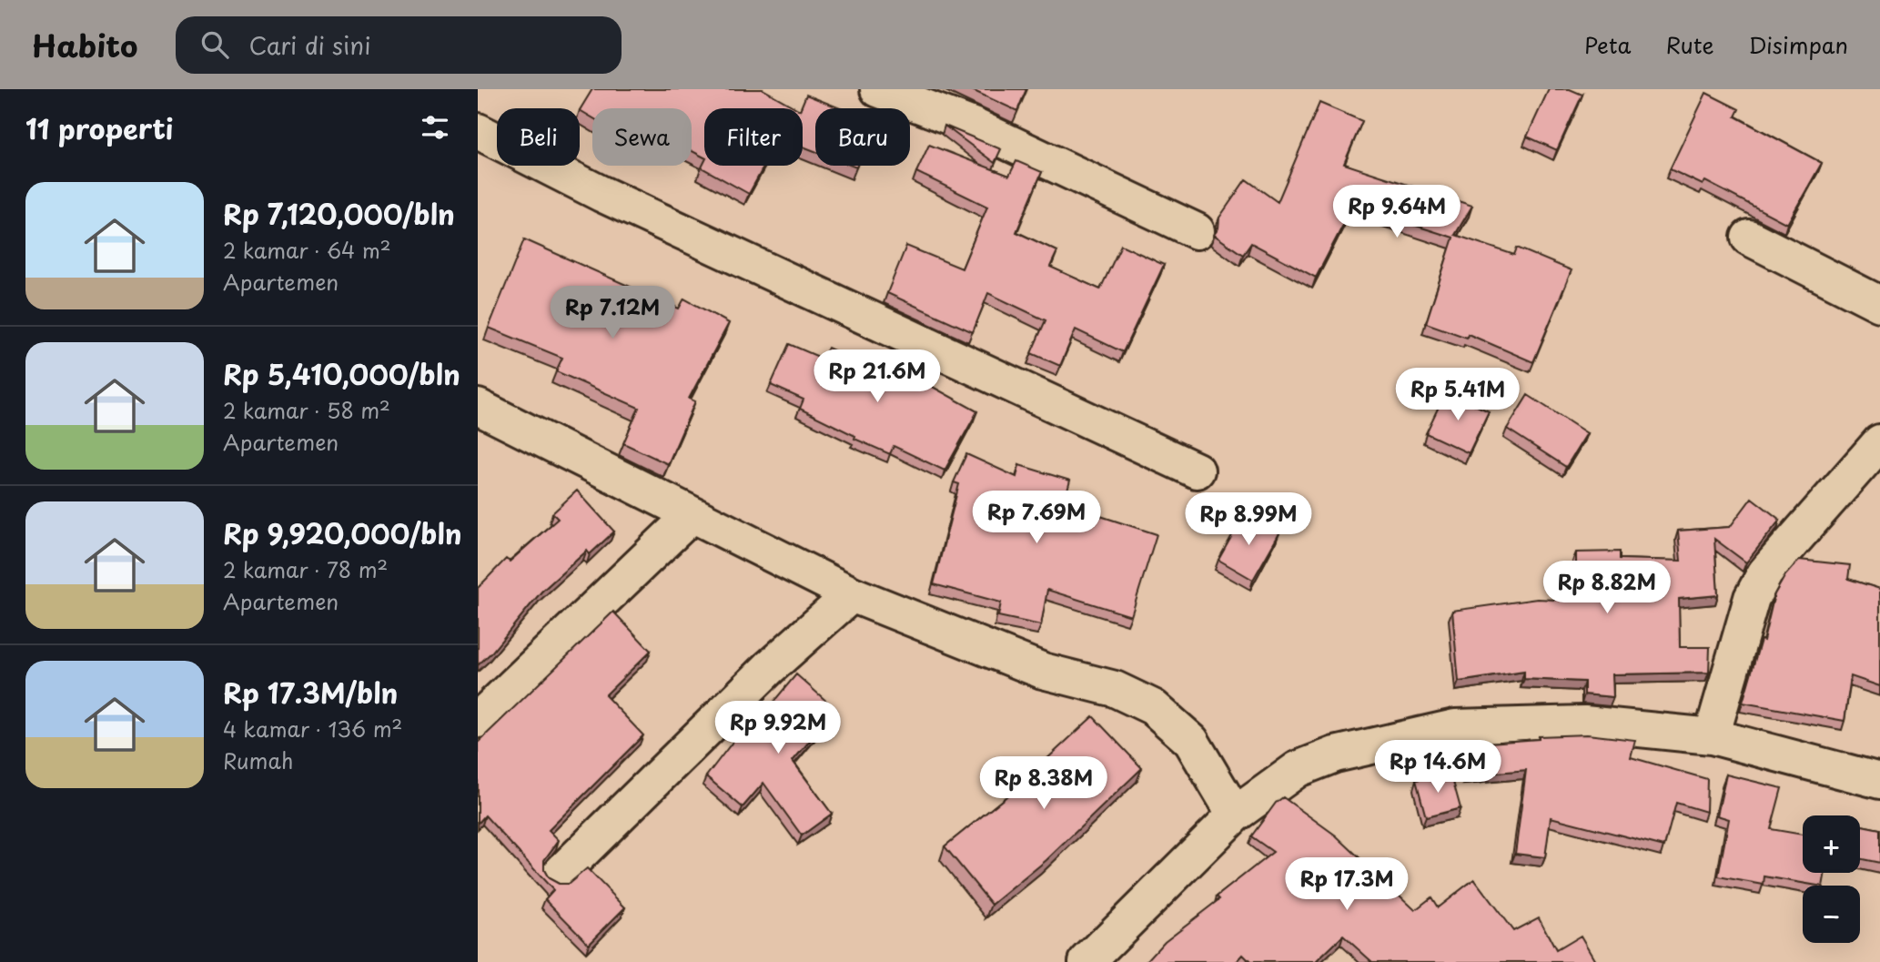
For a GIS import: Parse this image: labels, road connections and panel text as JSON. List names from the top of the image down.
{
  "page": {
    "header": "Habito",
    "search": "Cari di sini",
    "nav": ["Peta", "Rute", "Disimpan"],
    "heading": "11 properti",
    "chip": [
      "Beli",
      "Sewa",
      "Filter",
      "Baru"
    ],
    "list": [
      {
        "name": "Rp 7,120,000/bln",
        "note": "2 kamar · 64 m² · Apartemen"
      },
      {
        "name": "Rp 5,410,000/bln",
        "note": "2 kamar · 58 m² · Apartemen"
      },
      {
        "name": "Rp 9,920,000/bln",
        "note": "2 kamar · 78 m² · Apartemen"
      },
      {
        "name": "Rp 17.3M/bln",
        "note": "4 kamar · 136 m² · Rumah"
      }
    ],
    "price": [
      "Rp 9.64M",
      "Rp 7.12M",
      "Rp 21.6M",
      "Rp 5.41M",
      "Rp 7.69M",
      "Rp 8.99M",
      "Rp 8.82M",
      "Rp 9.92M",
      "Rp 14.6M",
      "Rp 8.38M",
      "Rp 17.3M"
    ],
    "map_buttons": ["+", "−"]
  }
}
